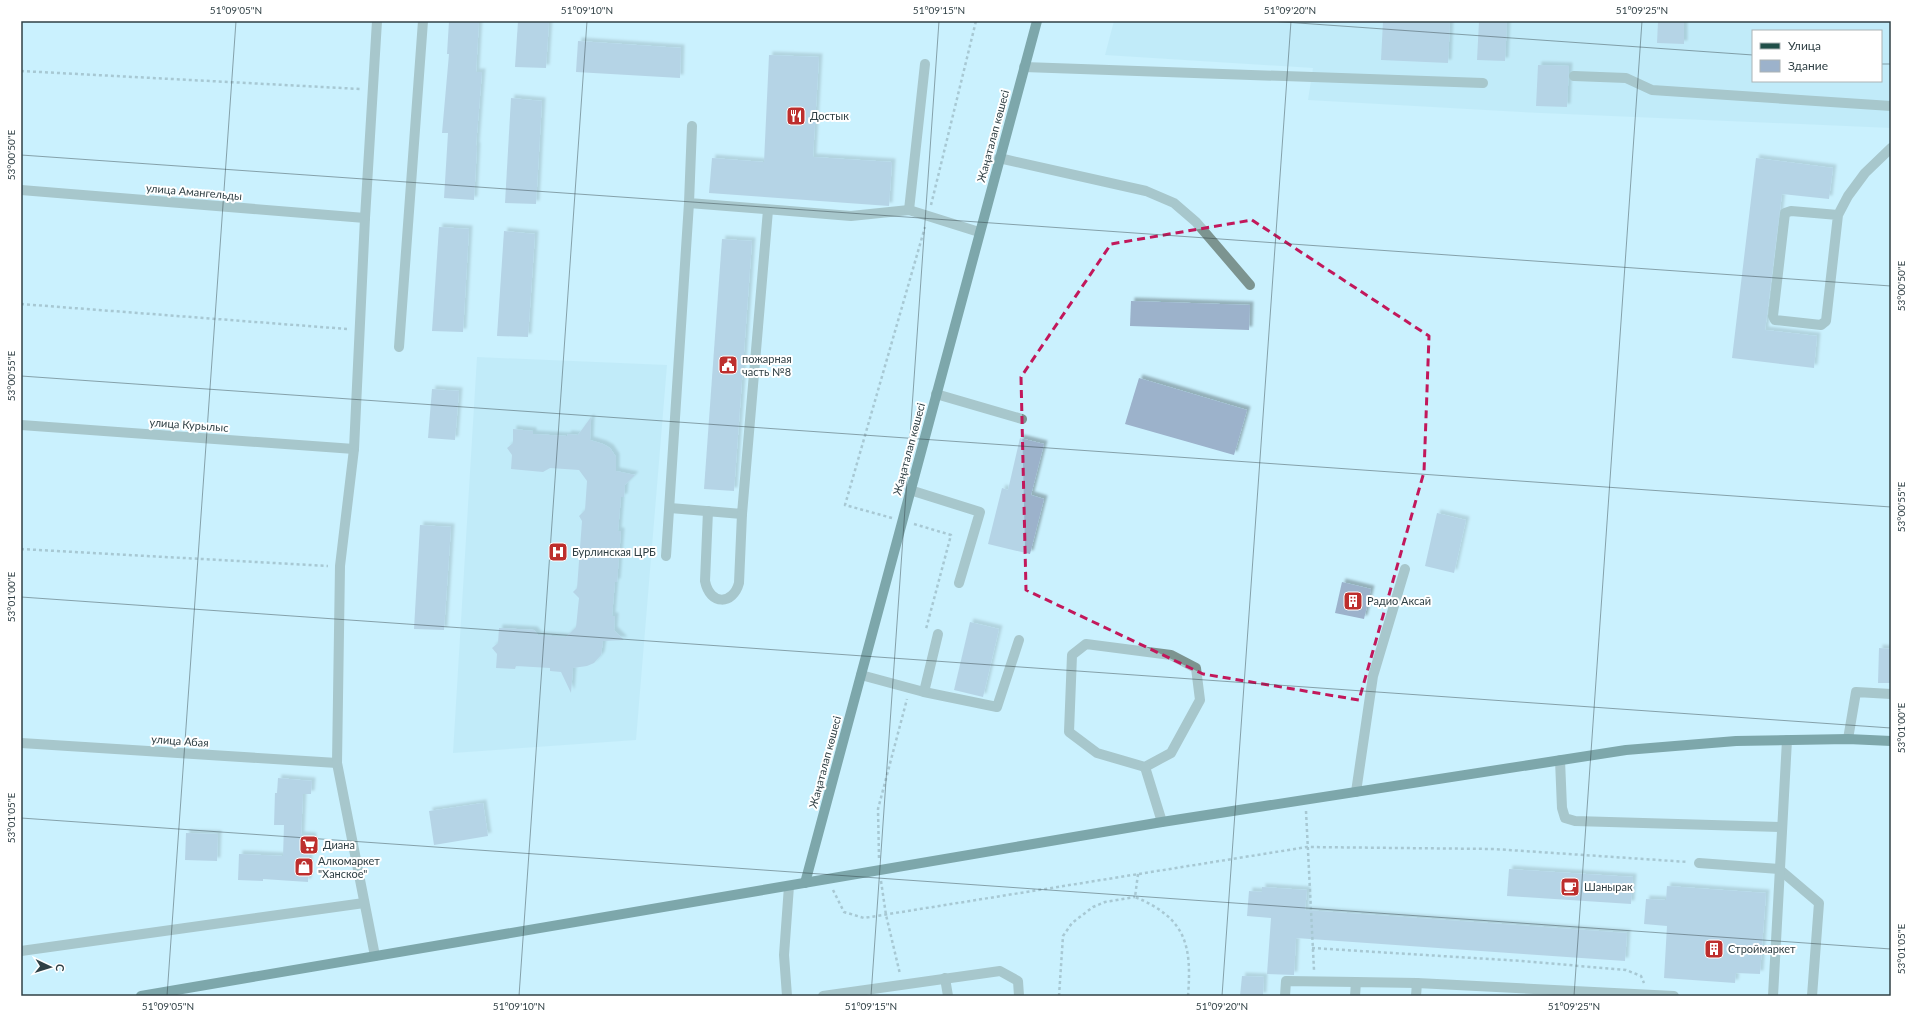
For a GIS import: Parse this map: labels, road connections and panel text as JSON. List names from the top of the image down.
{
  "streets": {
    "main road": ["Жаңаталап көшесі"],
    "street": ["улица Амангельды", "улица Курылыс", "улица Абая"]
  },
  "places": {
    "restaurant": ["Достык"],
    "public building": ["пожарная часть №8"],
    "hospital": ["Бурлинская ЦРБ"],
    "building": ["Радио Аксай", "Строймаркет"],
    "supermarket": ["Диана"],
    "shop": ["Алкомаркет \"Ханское\""],
    "cafe": ["Шанырак"]
  },
  "legend": ["Улица", "Здание"],
  "north": "right",
  "coordinates": [
    "51°09'05\"N",
    "51°09'10\"N",
    "51°09'15\"N",
    "51°09'20\"N",
    "51°09'25\"N",
    "53°00'50\"E",
    "53°00'55\"E",
    "53°01'00\"E",
    "53°01'05\"E"
  ]
}
